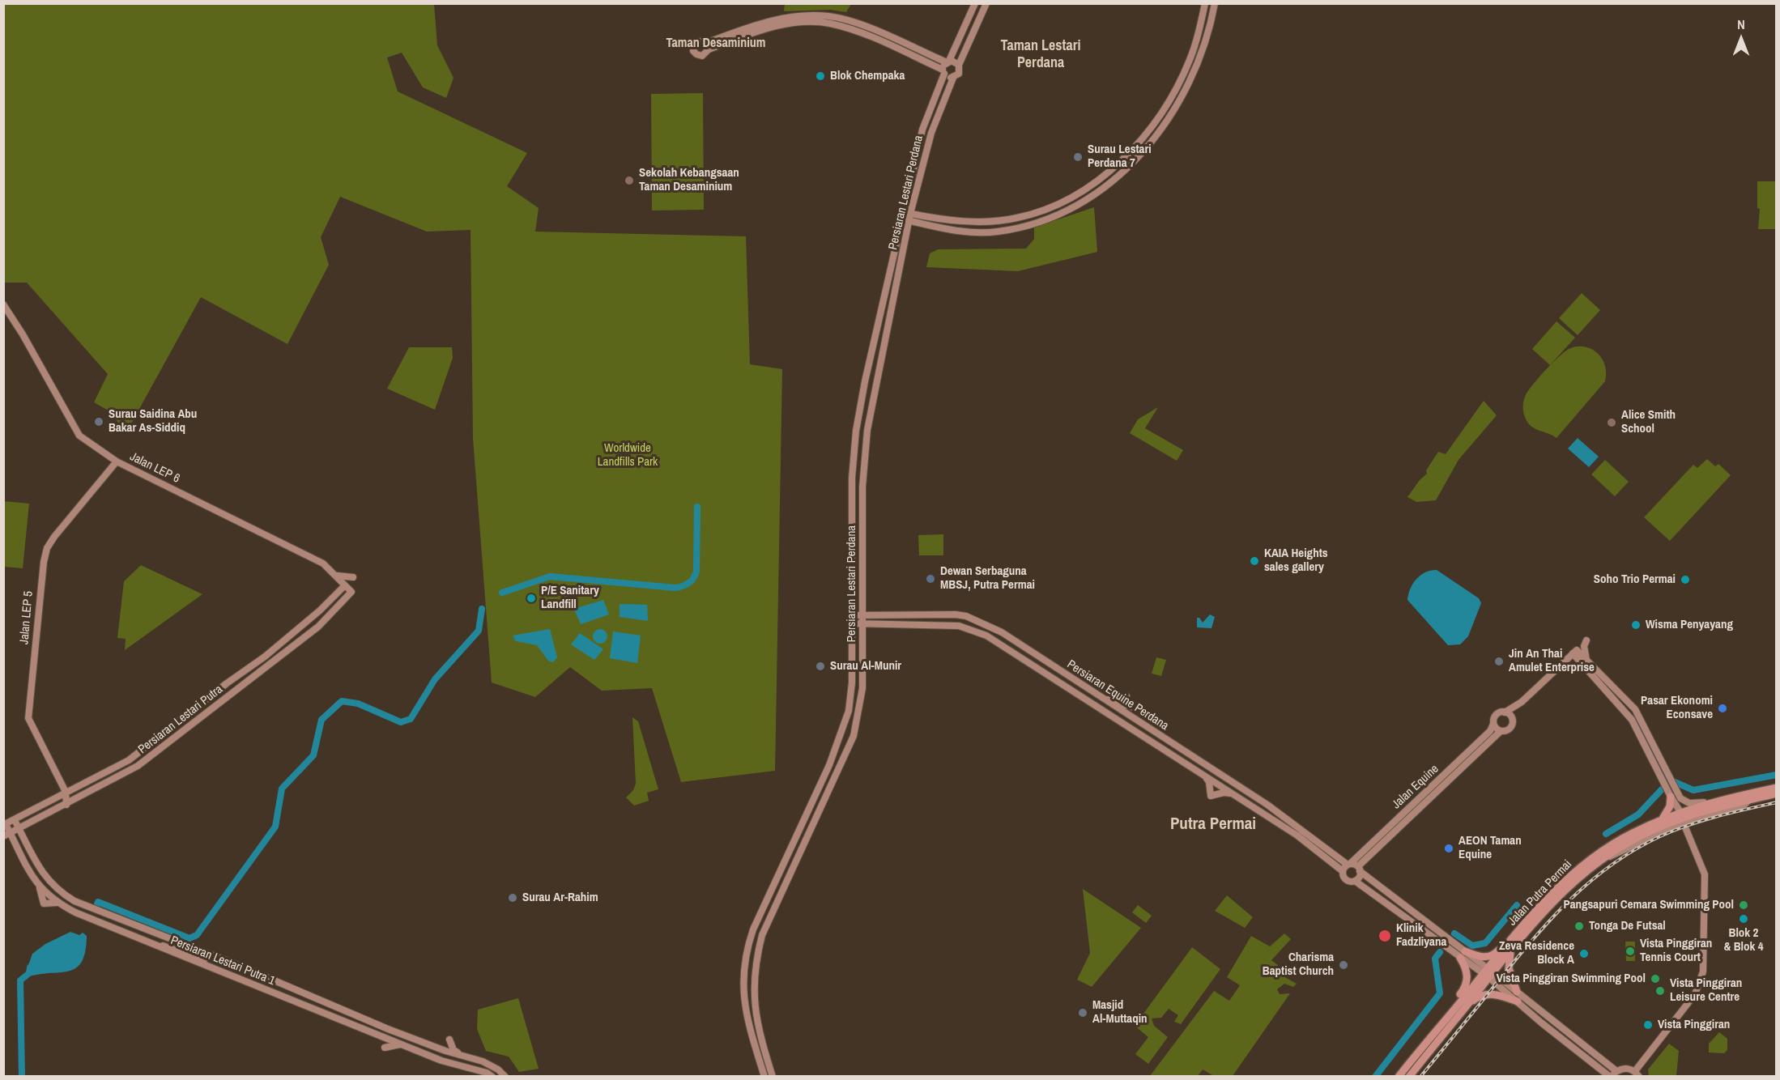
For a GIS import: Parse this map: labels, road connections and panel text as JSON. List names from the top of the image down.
{
  "streets": {
    "main road": ["Jalan Putra Permai"],
    "street": [
      "Persiaran Lestari Perdana",
      "Jalan LEP 6",
      "Jalan LEP 5",
      "Persiaran Equine Perdana",
      "Persiaran Lestari Putra",
      "Jalan Equine",
      "Persiaran Lestari Putra 1"
    ]
  },
  "crossings": [
    ["Persiaran Lestari Perdana", "Persiaran Equine Perdana"],
    ["Jalan LEP 6", "Jalan LEP 5"],
    ["Jalan LEP 6", "Persiaran Lestari Putra"],
    ["Jalan LEP 5", "Persiaran Lestari Putra"],
    ["Persiaran Equine Perdana", "Jalan Equine"],
    ["Persiaran Lestari Putra", "Persiaran Lestari Putra 1"]
  ],
  "districts": ["Taman Desaminium", "Taman Lestari Perdana", "Putra Permai"],
  "parks": ["Worldwide Landfills Park"],
  "places": [
    "Blok Chempaka",
    "Surau Lestari Perdana 7",
    "Sekolah Kebangsaan Taman Desaminium",
    "Surau Saidina Abu Bakar As-Siddiq",
    "Alice Smith School",
    "KAIA Heights sales gallery",
    "Dewan Serbaguna MBSJ, Putra Permai",
    "Soho Trio Permai",
    "P/E Sanitary Landfill",
    "Wisma Penyayang",
    "Jin An Thai Amulet Enterprise",
    "Surau Al-Munir",
    "Pasar Ekonomi Econsave",
    "AEON Taman Equine",
    "Surau Ar-Rahim",
    "Pangsapuri Cemara Swimming Pool",
    "Blok 2 & Blok 4",
    "Tonga De Futsal",
    "Klinik Fadzliyana",
    "Vista Pinggiran Tennis Court",
    "Zeva Residence Block A",
    "Charisma Baptist Church",
    "Vista Pinggiran Swimming Pool",
    "Vista Pinggiran Leisure Centre",
    "Masjid Al-Muttaqin",
    "Vista Pinggiran"
  ],
  "north": "top"
}
